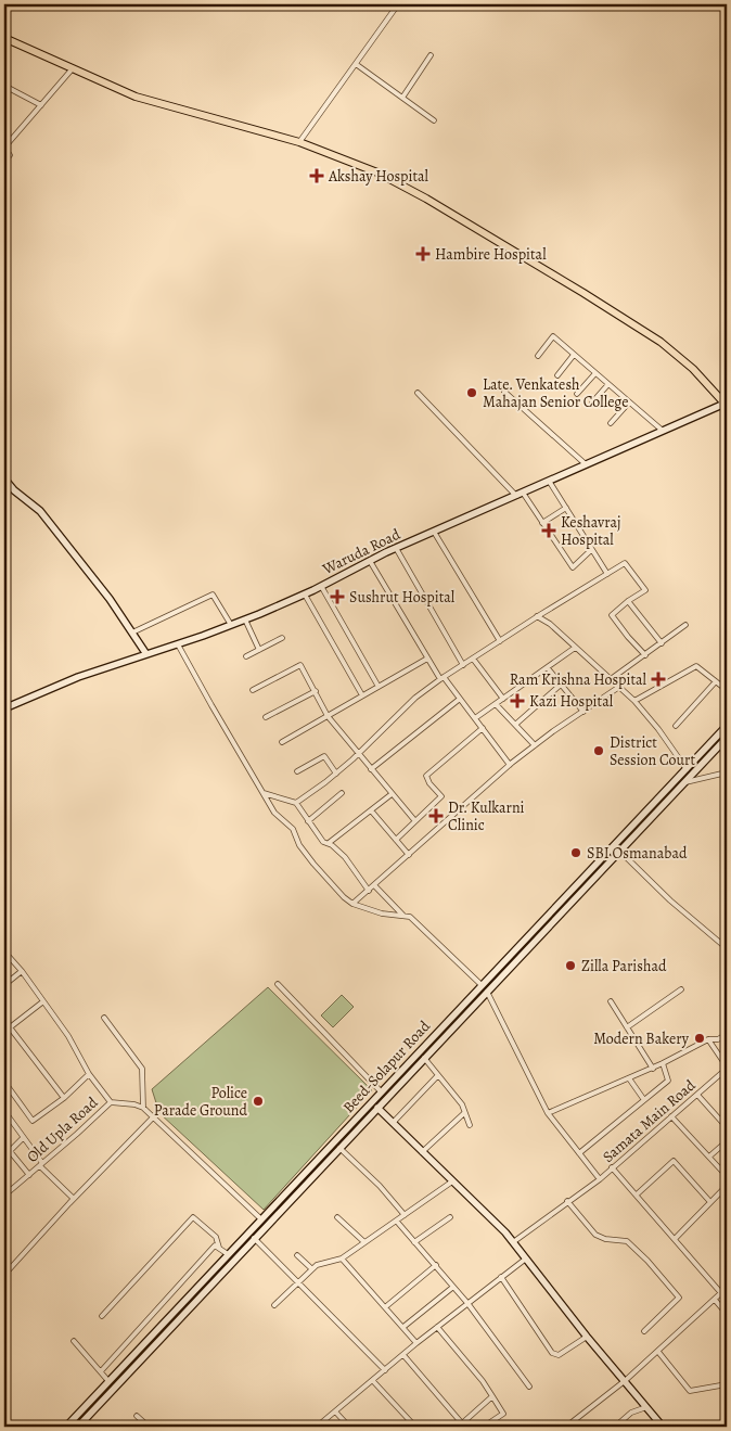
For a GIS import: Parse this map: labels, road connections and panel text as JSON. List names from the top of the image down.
{
  "streets": {
    "main road": ["Waruda Road", "Beed-Solapur Road"],
    "street": ["Samata Main Road", "Old Upla Road"]
  },
  "crossings": [
    ["Beed-Solapur Road", "Samata Main Road"]
  ],
  "places": {
    "health": [
      "Akshay Hospital",
      "Hambire Hospital",
      "Keshavraj Hospital",
      "Sushrut Hospital",
      "Ram Krishna Hospital",
      "Kazi Hospital",
      "Dr. Kulkarni Clinic"
    ],
    "other": [
      "Late. Venkatesh Mahajan Senior College",
      "District Session Court",
      "SBI Osmanabad",
      "Zilla Parishad",
      "Modern Bakery",
      "Police Parade Ground"
    ]
  }
}
